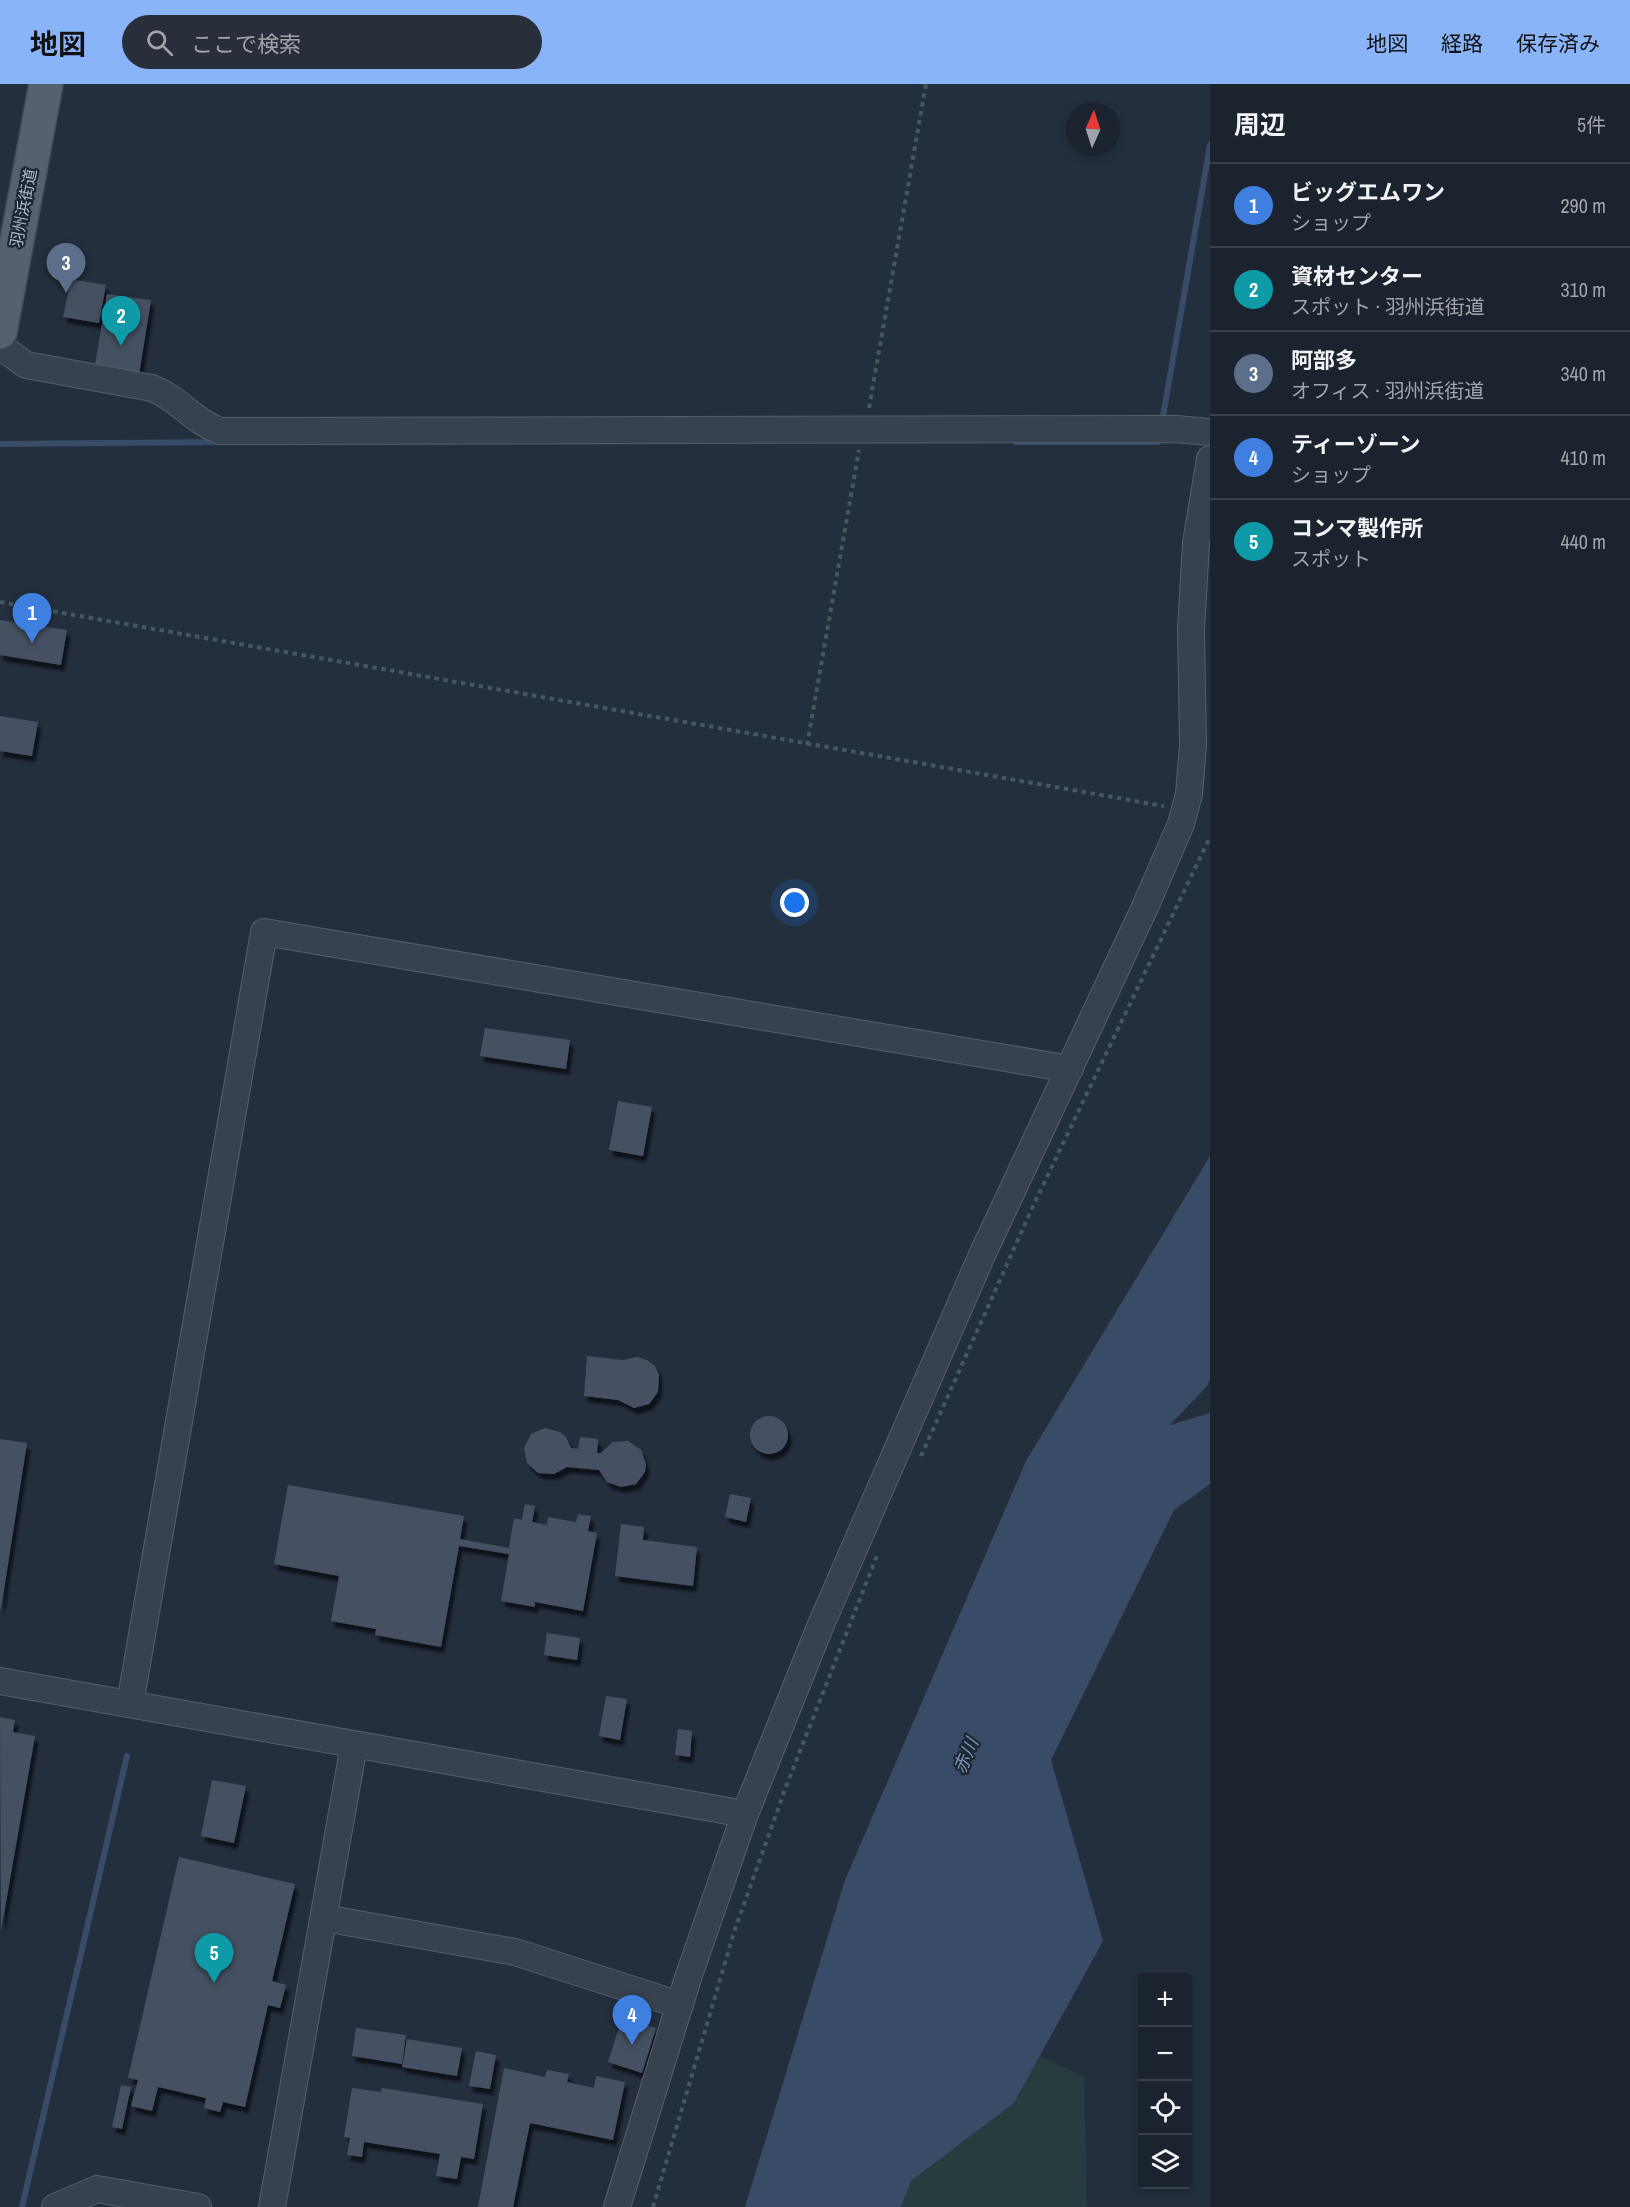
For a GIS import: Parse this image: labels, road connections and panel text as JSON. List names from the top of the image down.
{
  "streets": {
    "main road": ["羽州浜街道"]
  },
  "water": ["赤川"],
  "north": "top",
  "page": {
    "header": "地図",
    "search": "ここで検索",
    "nav": ["地図", "経路", "保存済み"],
    "heading": ["周辺", "5件"],
    "list": [
      {
        "mark": "1",
        "name": "ビッグエムワン",
        "note": "ショップ",
        "value": "290 m"
      },
      {
        "mark": "2",
        "name": "資材センター",
        "note": "スポット · 羽州浜街道",
        "value": "310 m"
      },
      {
        "mark": "3",
        "name": "阿部多",
        "note": "オフィス · 羽州浜街道",
        "value": "340 m"
      },
      {
        "mark": "4",
        "name": "ティーゾーン",
        "note": "ショップ",
        "value": "410 m"
      },
      {
        "mark": "5",
        "name": "コンマ製作所",
        "note": "スポット",
        "value": "440 m"
      }
    ],
    "pins": [
      "3",
      "2",
      "1",
      "5",
      "4"
    ],
    "map_buttons": ["+", "−"]
  }
}
